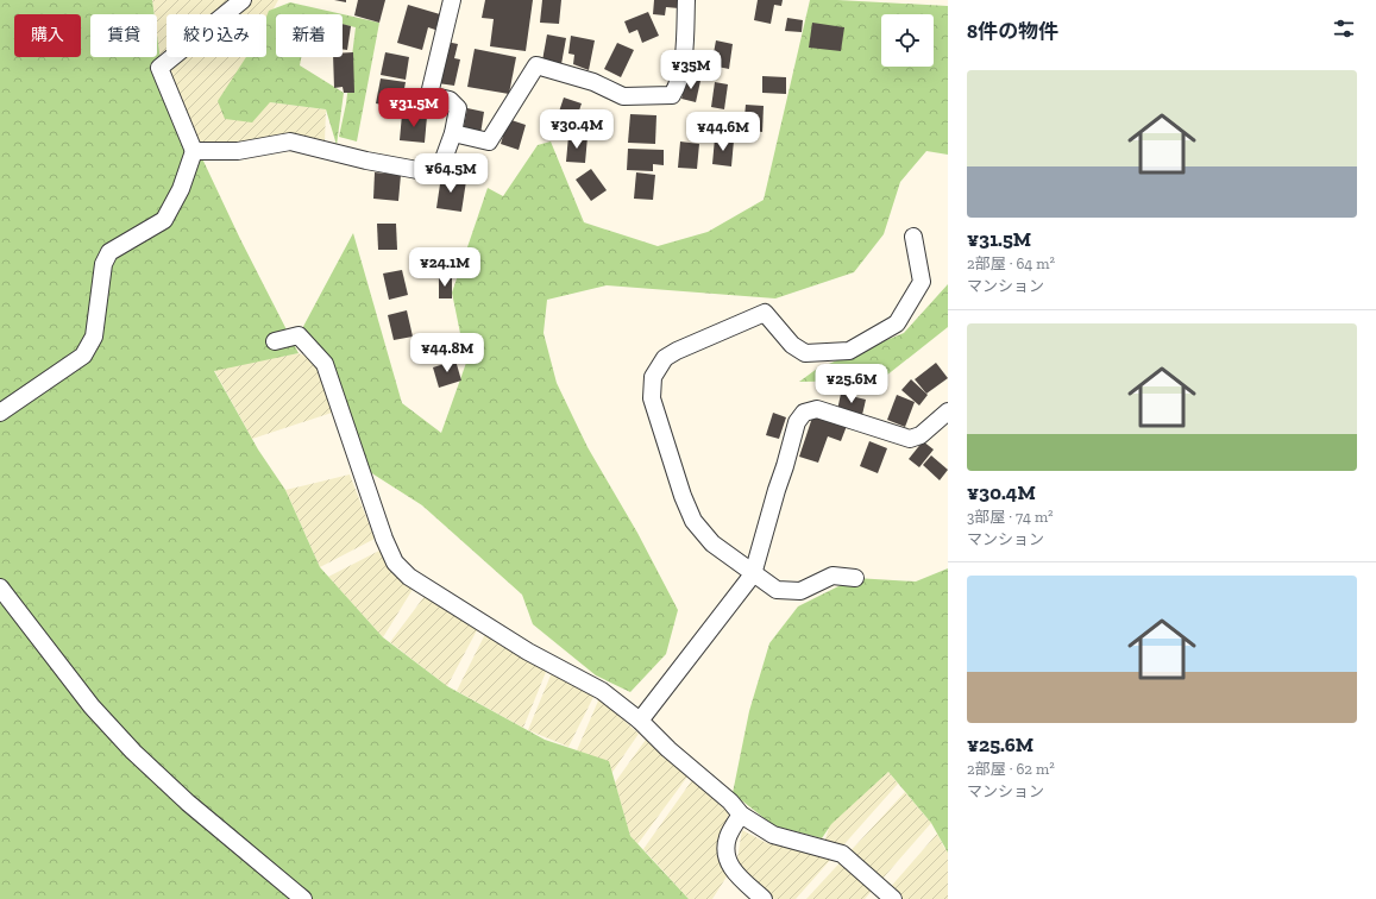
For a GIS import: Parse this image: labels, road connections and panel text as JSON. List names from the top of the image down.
{
  "page": {
    "heading": "8件の物件",
    "chip": [
      "購入",
      "賃貸",
      "絞り込み",
      "新着"
    ],
    "price": [
      "¥35M",
      "¥31.5M",
      "¥30.4M",
      "¥44.6M",
      "¥64.5M",
      "¥24.1M",
      "¥44.8M",
      "¥25.6M"
    ],
    "list": [
      {
        "name": "¥31.5M",
        "note": "2部屋 · 64 m² · マンション"
      },
      {
        "name": "¥30.4M",
        "note": "3部屋 · 74 m² · マンション"
      },
      {
        "name": "¥25.6M",
        "note": "2部屋 · 62 m² · マンション"
      }
    ]
  }
}
